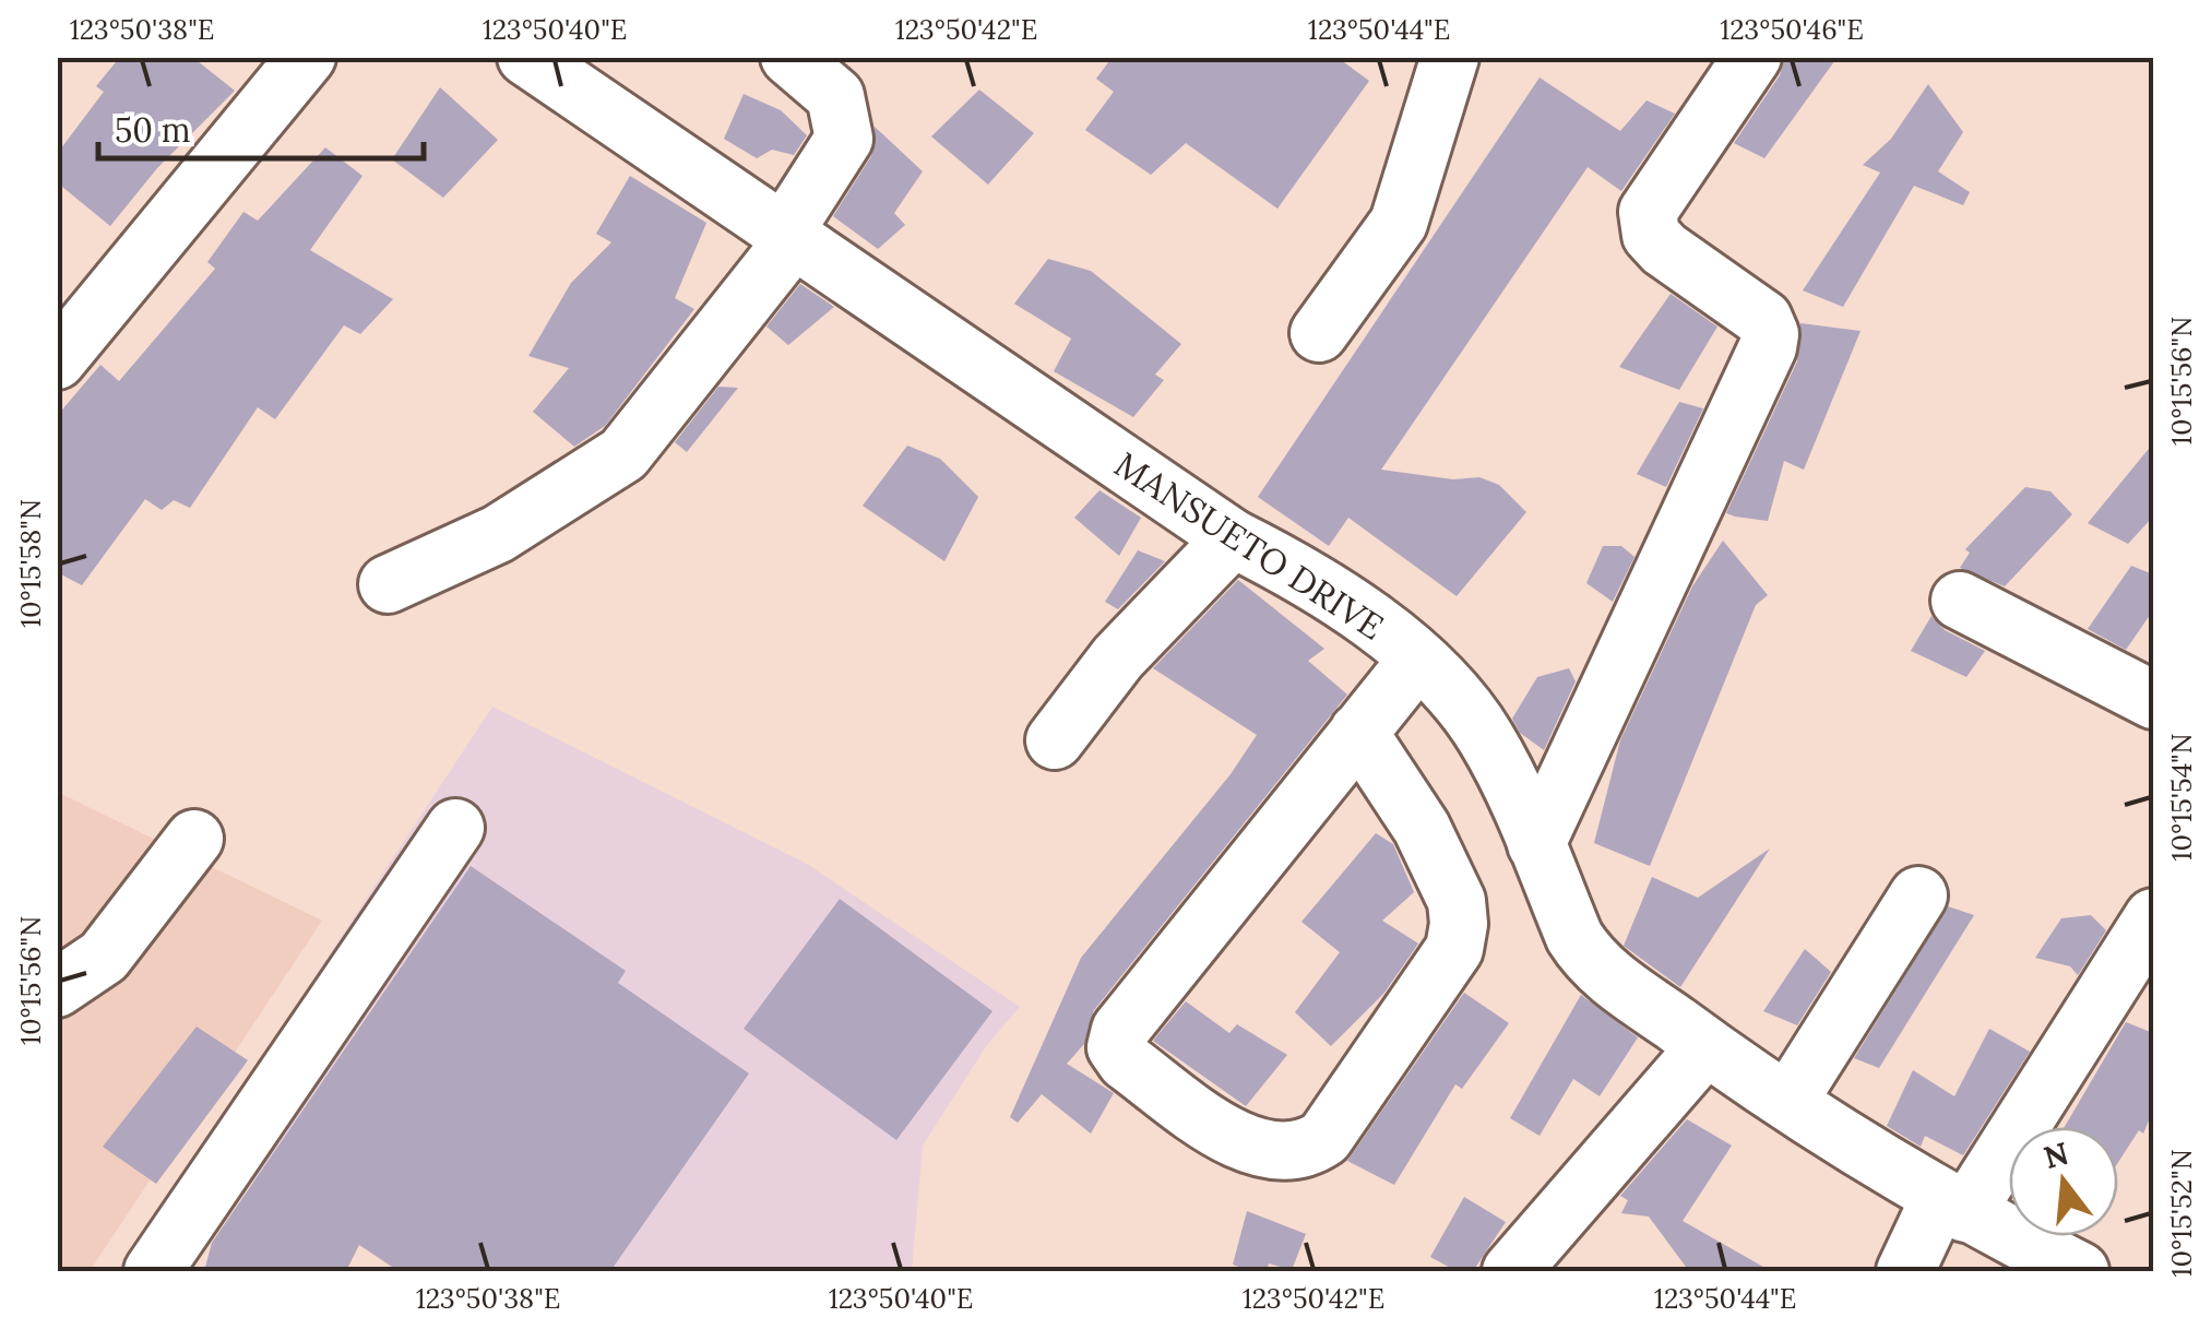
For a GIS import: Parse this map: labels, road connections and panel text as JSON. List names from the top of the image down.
{
  "streets": {
    "street": ["MANSUETO DRIVE"]
  },
  "scale_bar": "50 m",
  "north": "top",
  "coordinates": [
    "123°50'38\"E",
    "123°50'40\"E",
    "123°50'42\"E",
    "123°50'44\"E",
    "123°50'46\"E",
    "10°15'56\"N",
    "10°15'58\"N",
    "10°15'54\"N",
    "10°15'52\"N"
  ]
}
